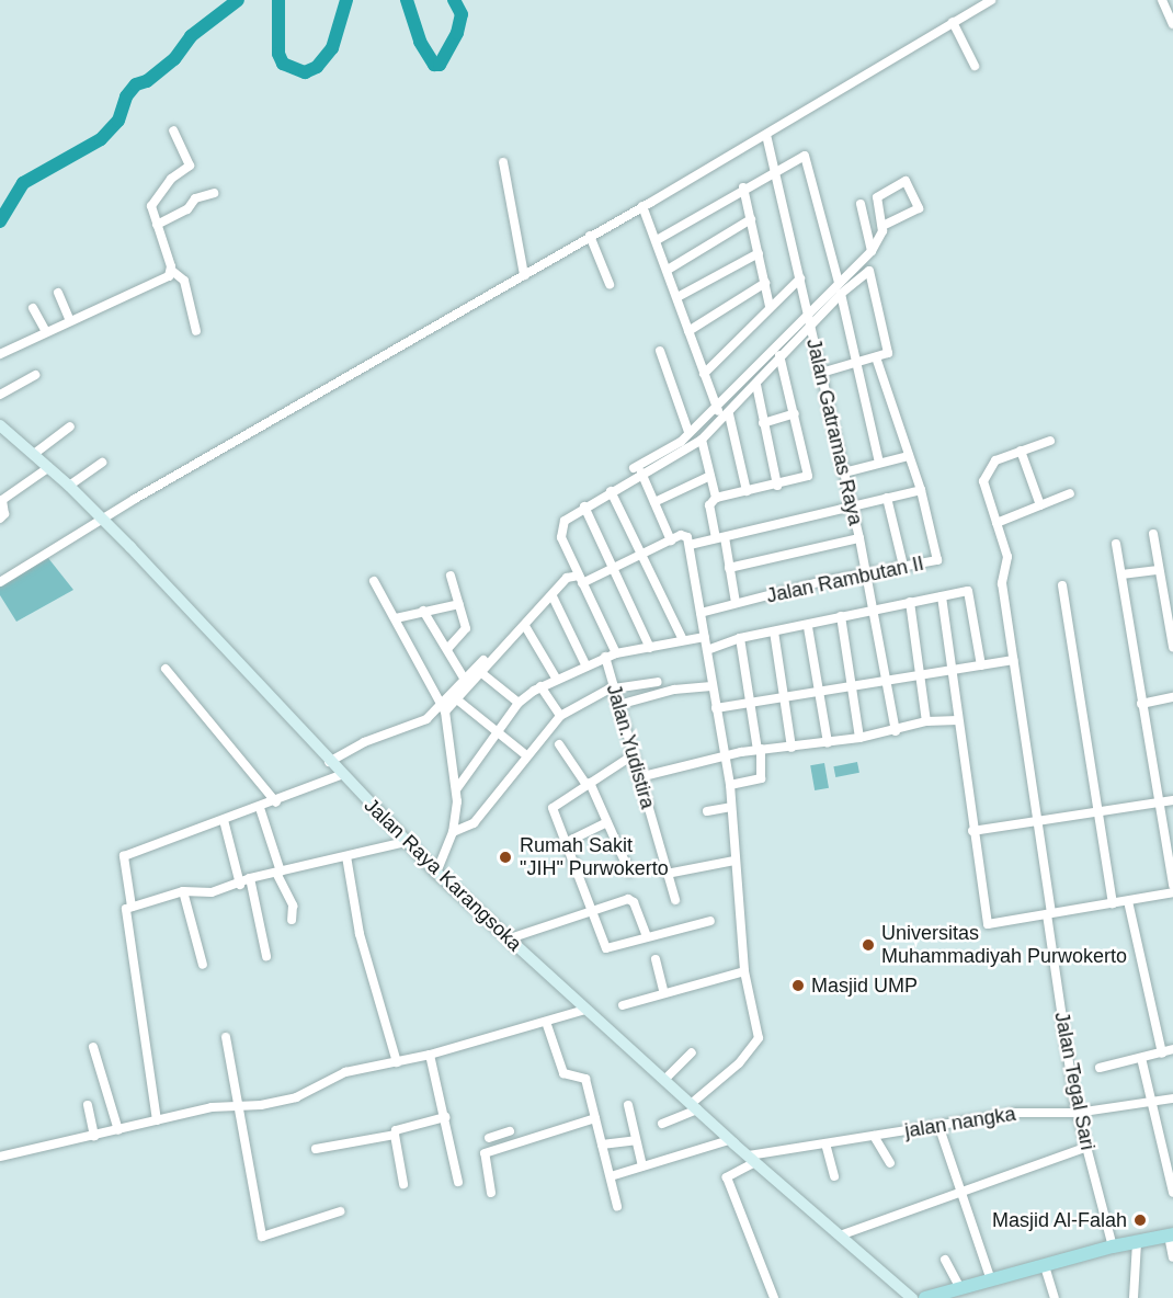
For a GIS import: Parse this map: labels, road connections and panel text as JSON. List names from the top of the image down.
{
  "streets": {
    "main road": ["Jalan Raya Karangsoka"],
    "street": [
      "Jalan Gatramas Raya",
      "Jalan Rambutan II",
      "Jalan.Yudistira",
      "Jalan Tegal Sari",
      "jalan nangka"
    ]
  },
  "crossings": [
    ["Jalan Gatramas Raya", "Jalan Rambutan II"],
    ["Jalan Raya Karangsoka", "jalan nangka"],
    ["Jalan Tegal Sari", "jalan nangka"]
  ],
  "places": [
    "Rumah Sakit \"JIH\" Purwokerto",
    "Universitas Muhammadiyah Purwokerto",
    "Masjid UMP",
    "Masjid Al-Falah"
  ]
}
